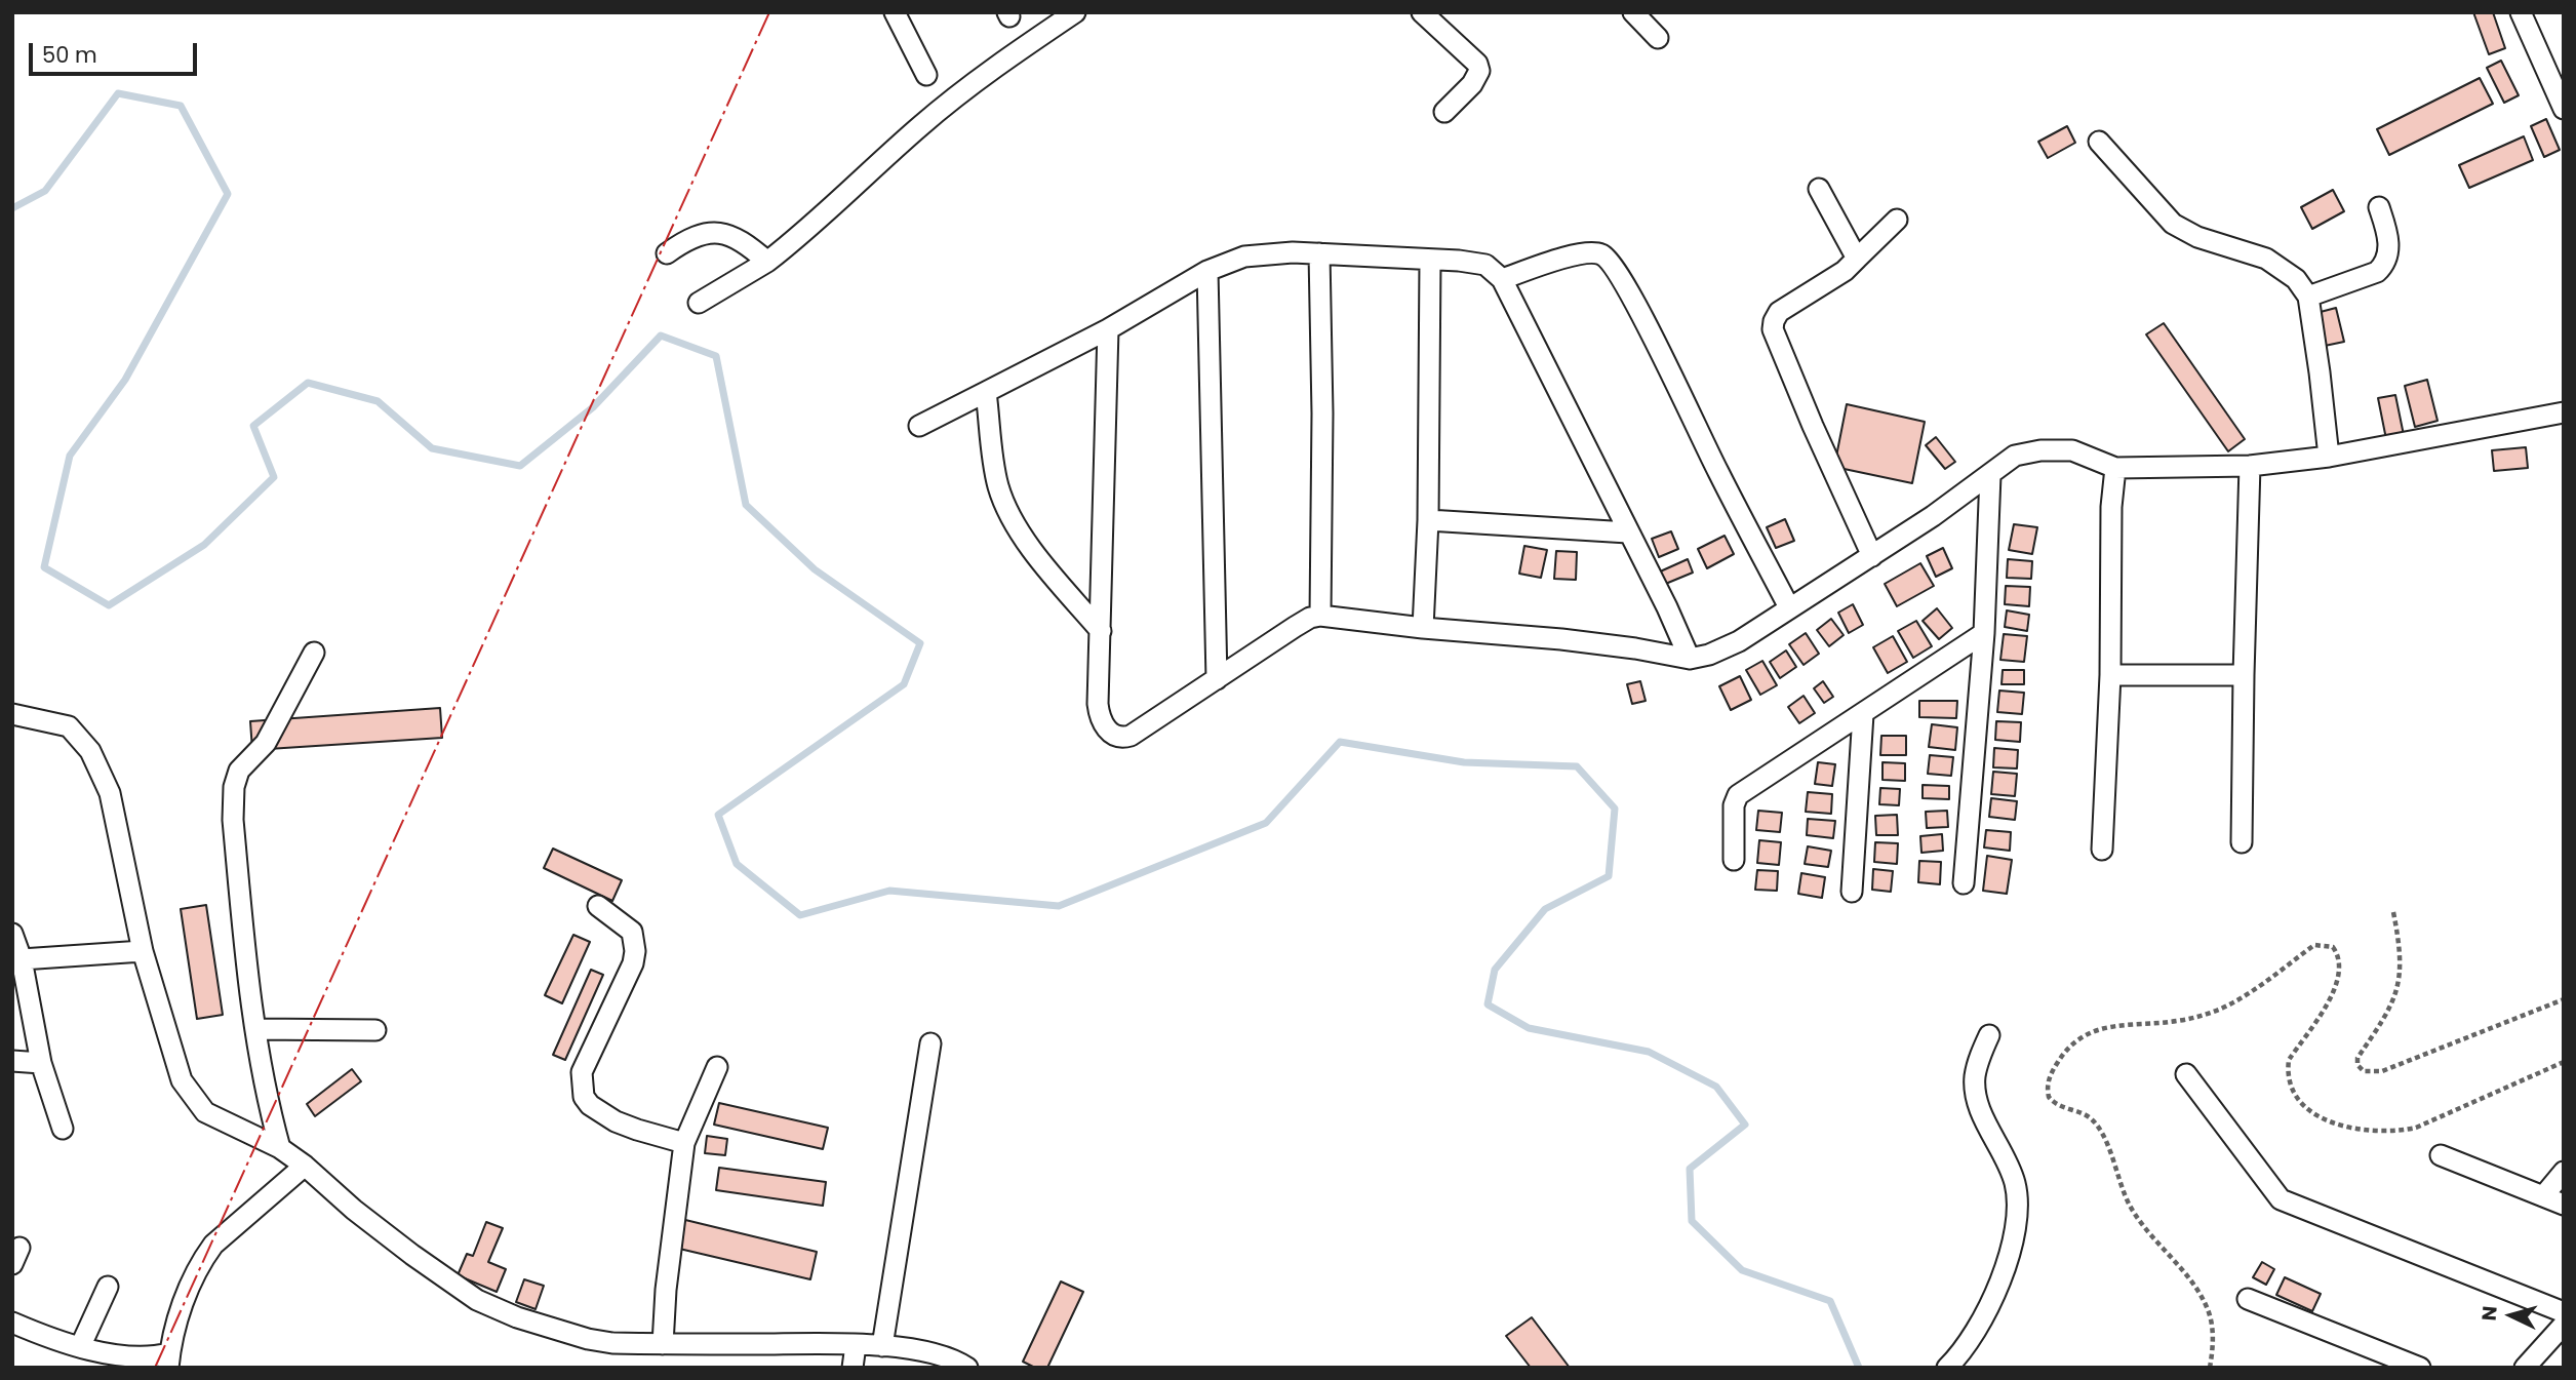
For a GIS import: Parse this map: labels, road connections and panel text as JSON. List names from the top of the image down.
{
  "scale_bar": "50 m",
  "north": "left"
}
